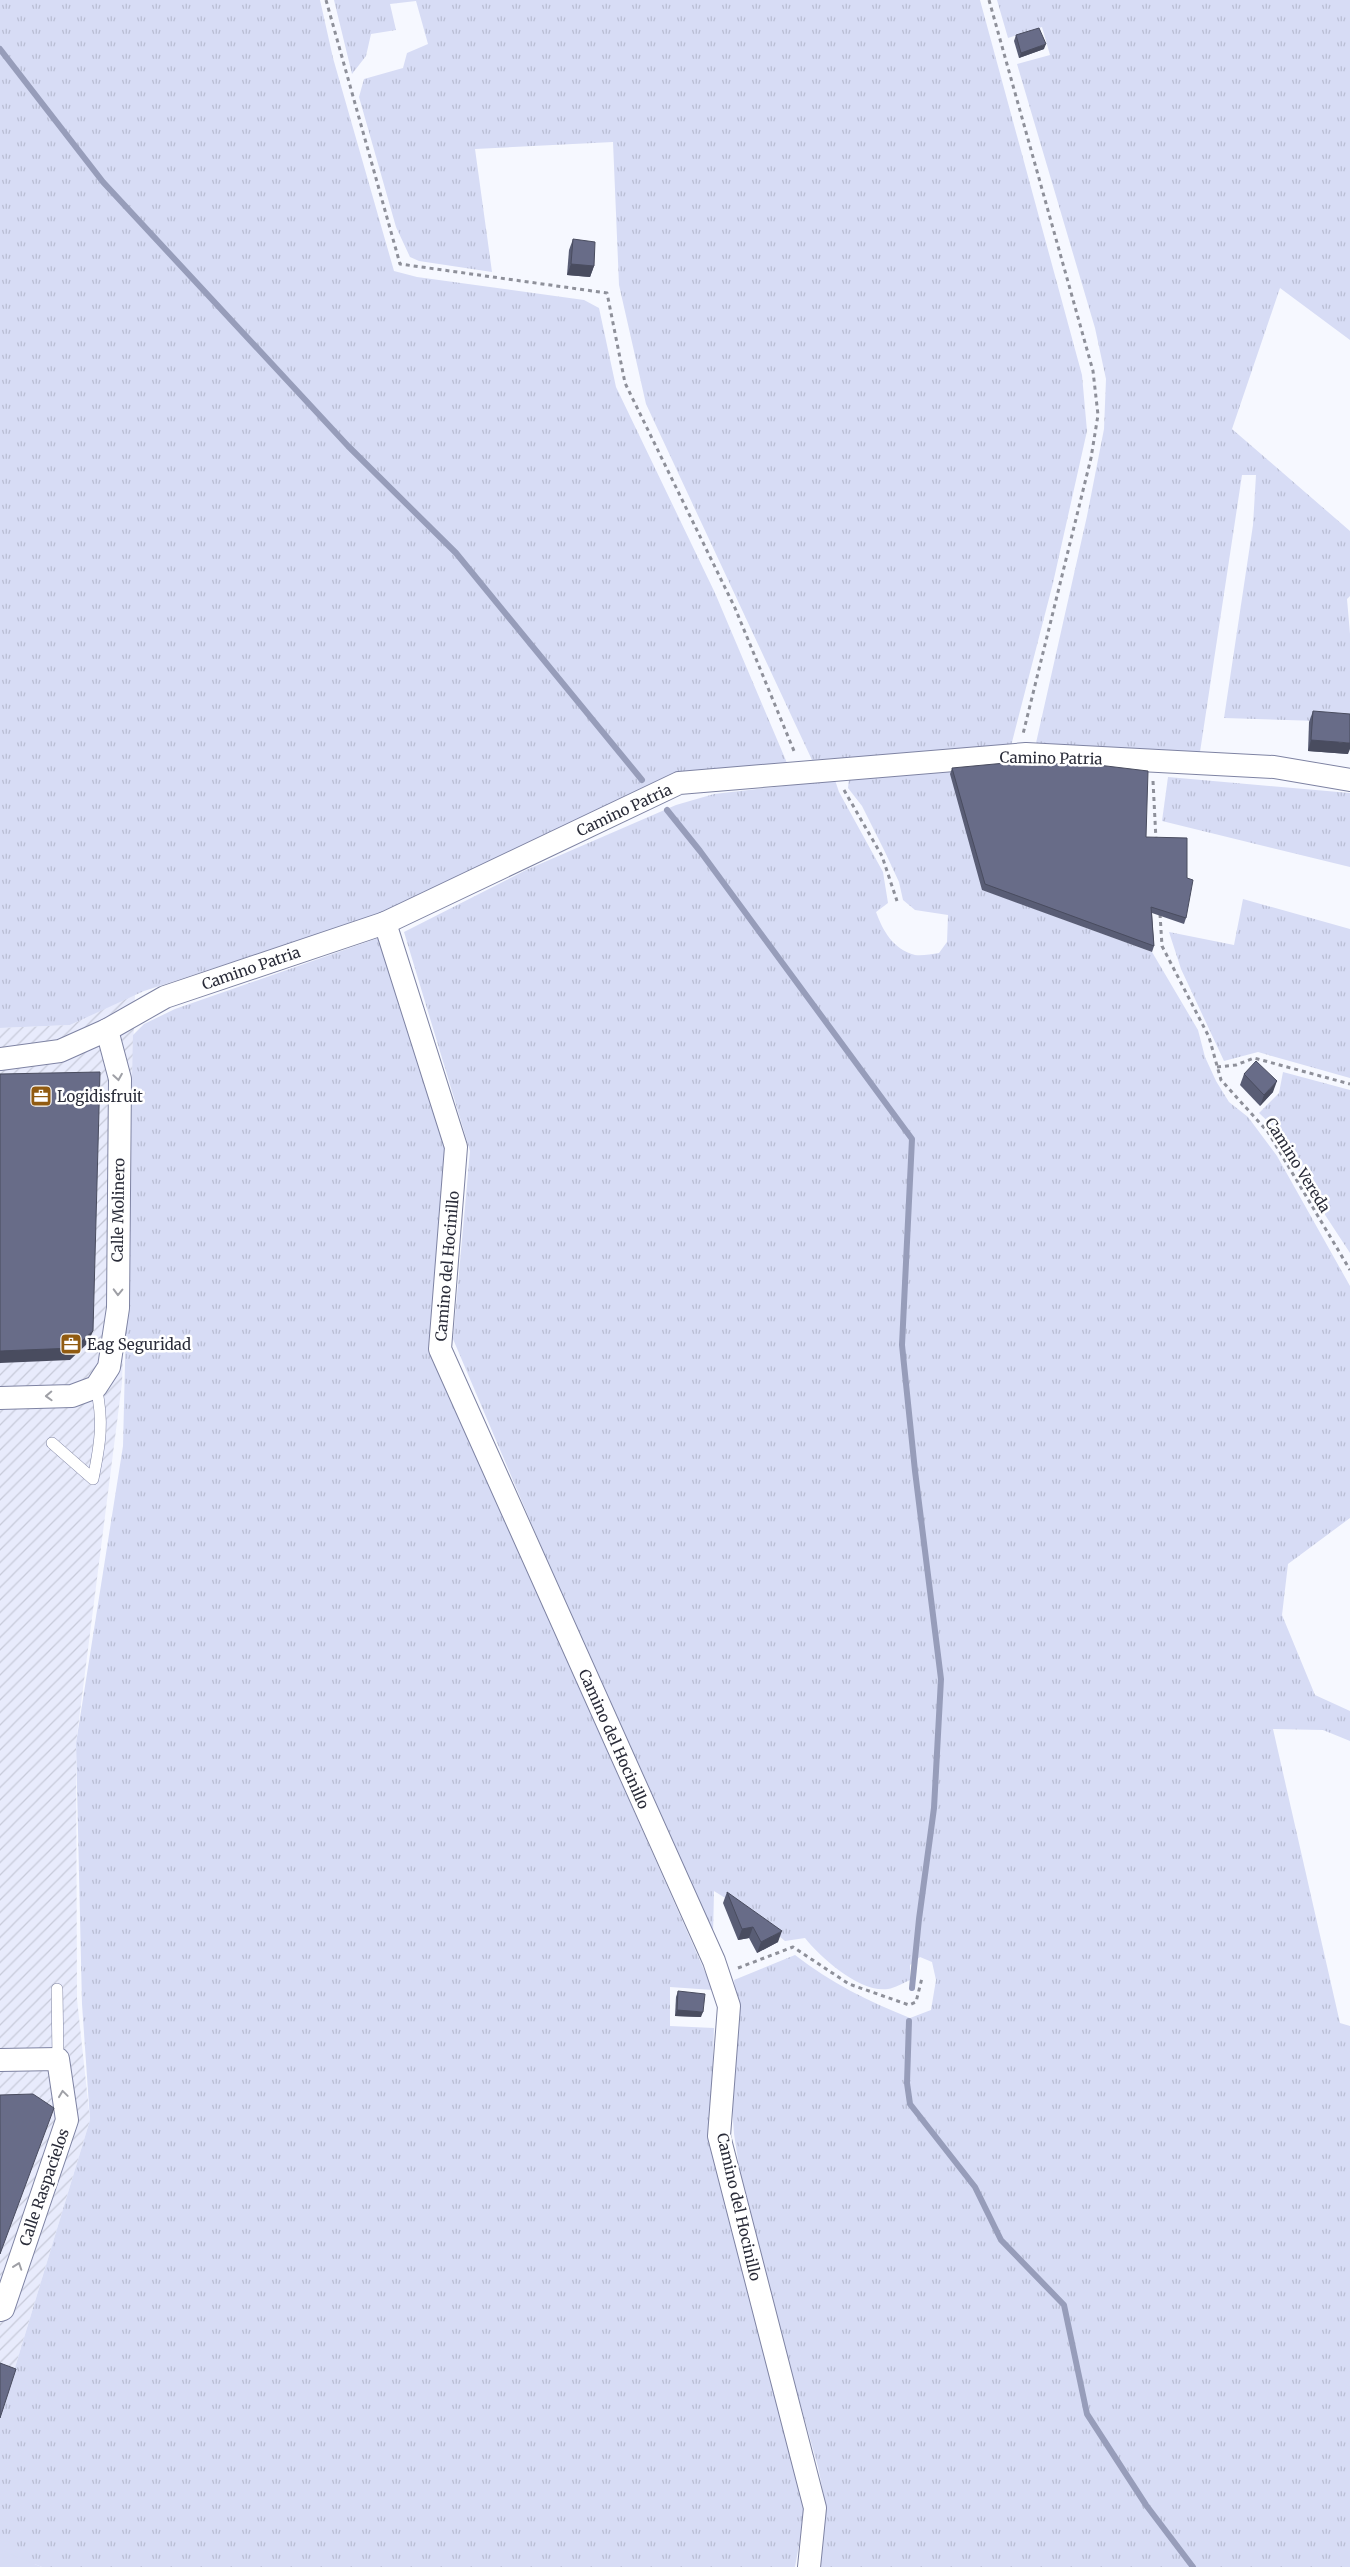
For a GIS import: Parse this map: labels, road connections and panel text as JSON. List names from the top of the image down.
{
  "streets": {
    "street": [
      "Camino Patria",
      "Calle Molinero",
      "Camino del Hocinillo",
      "Calle Raspacielos"
    ],
    "path": ["Camino Vereda"]
  },
  "crossings": [
    ["Camino Patria", "Calle Molinero"],
    ["Camino Patria", "Camino del Hocinillo"]
  ],
  "one_way": ["Calle Molinero", "Calle Raspacielos"],
  "places": {
    "office": ["Logidisfruit", "Eag Seguridad"]
  }
}
